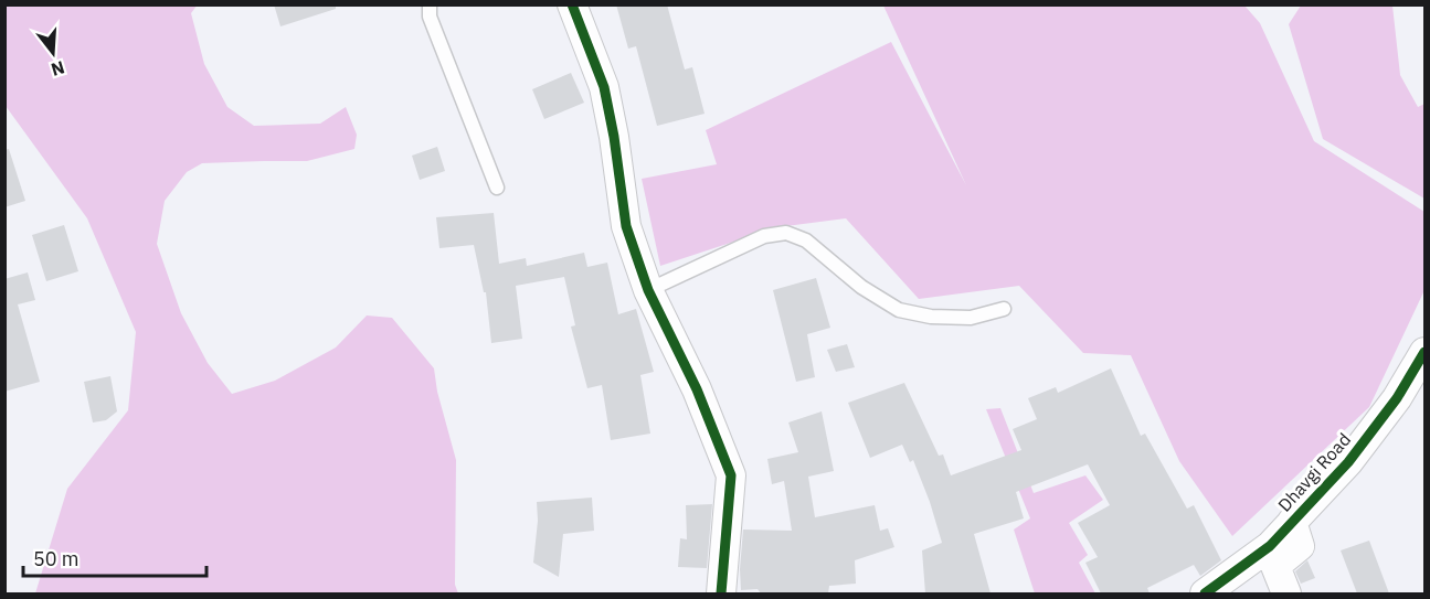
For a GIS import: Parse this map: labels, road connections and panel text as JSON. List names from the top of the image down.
{
  "streets": {
    "street": ["Dhavgi Road"]
  },
  "scale_bar": "50 m",
  "north": "bottom"
}
